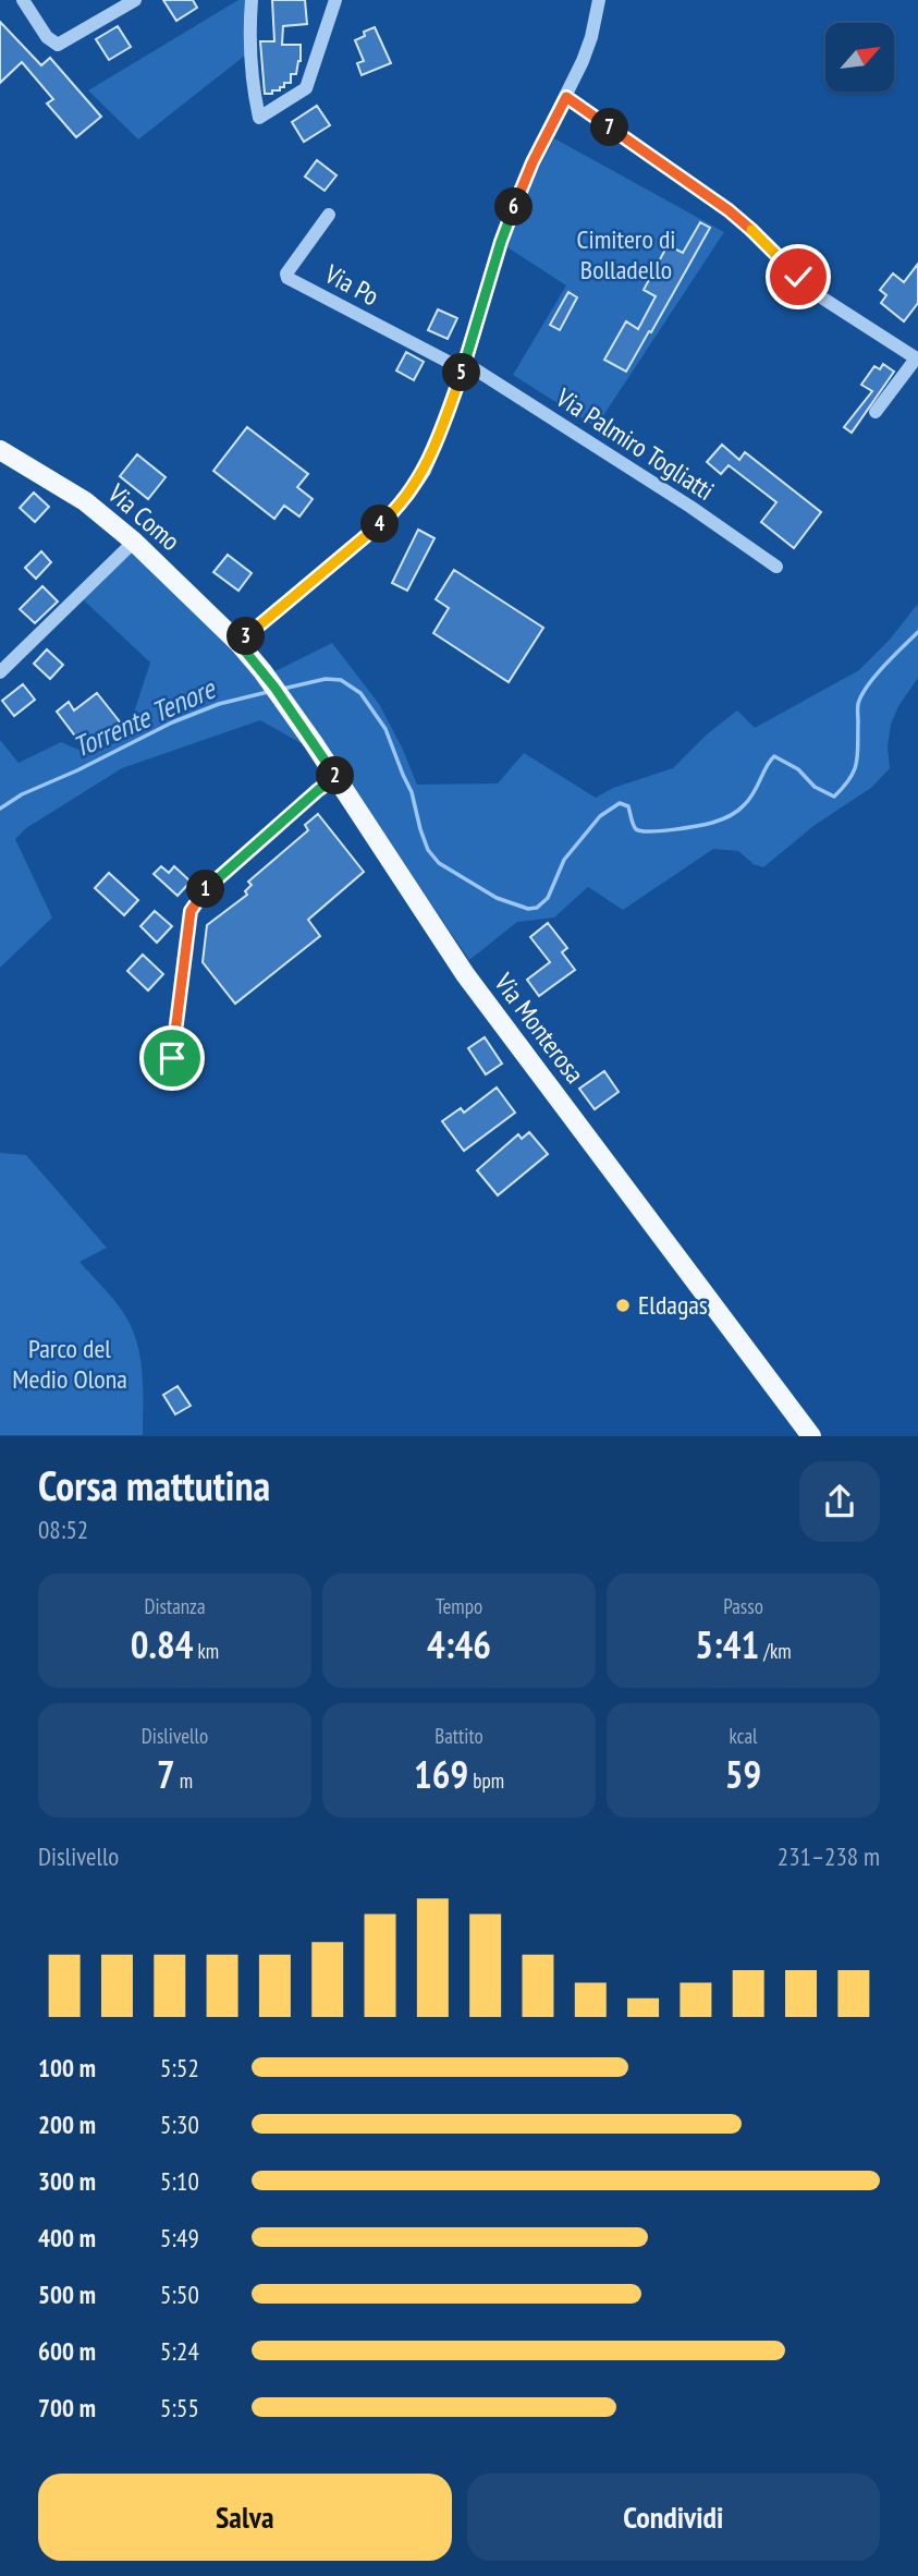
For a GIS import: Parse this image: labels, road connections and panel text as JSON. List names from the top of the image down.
{
  "streets": {
    "main road": ["Via Como", "Via Monterosa"],
    "street": ["Via Po", "Via Palmiro Togliatti"]
  },
  "crossings": [
    ["Via Po", "Via Palmiro Togliatti"],
    ["Via Como", "Via Monterosa"]
  ],
  "water": ["Torrente Tenore"],
  "parks": ["Cimitero di Bolladello", "Parco del Medio Olona"],
  "places": ["Eldagas"],
  "north": "top right",
  "page": {
    "pins": [
      "7",
      "6",
      "5",
      "4",
      "3",
      "2",
      "1"
    ],
    "heading": ["Corsa mattutina", "08:52"],
    "stats": [
      ["Distanza", "0.84 km"],
      ["Tempo", "4:46"],
      ["Passo", "5:41 /km"],
      ["Dislivello", "7 m"],
      ["Battito", "169 bpm"],
      ["kcal", "59"]
    ],
    "chart": ["Dislivello", "231–238 m"],
    "list": [
      {
        "name": "100 m",
        "note": "5:52"
      },
      {
        "name": "200 m",
        "note": "5:30"
      },
      {
        "name": "300 m",
        "note": "5:10"
      },
      {
        "name": "400 m",
        "note": "5:49"
      },
      {
        "name": "500 m",
        "note": "5:50"
      },
      {
        "name": "600 m",
        "note": "5:24"
      },
      {
        "name": "700 m",
        "note": "5:55"
      }
    ],
    "buttons": ["Salva", "Condividi"]
  }
}
